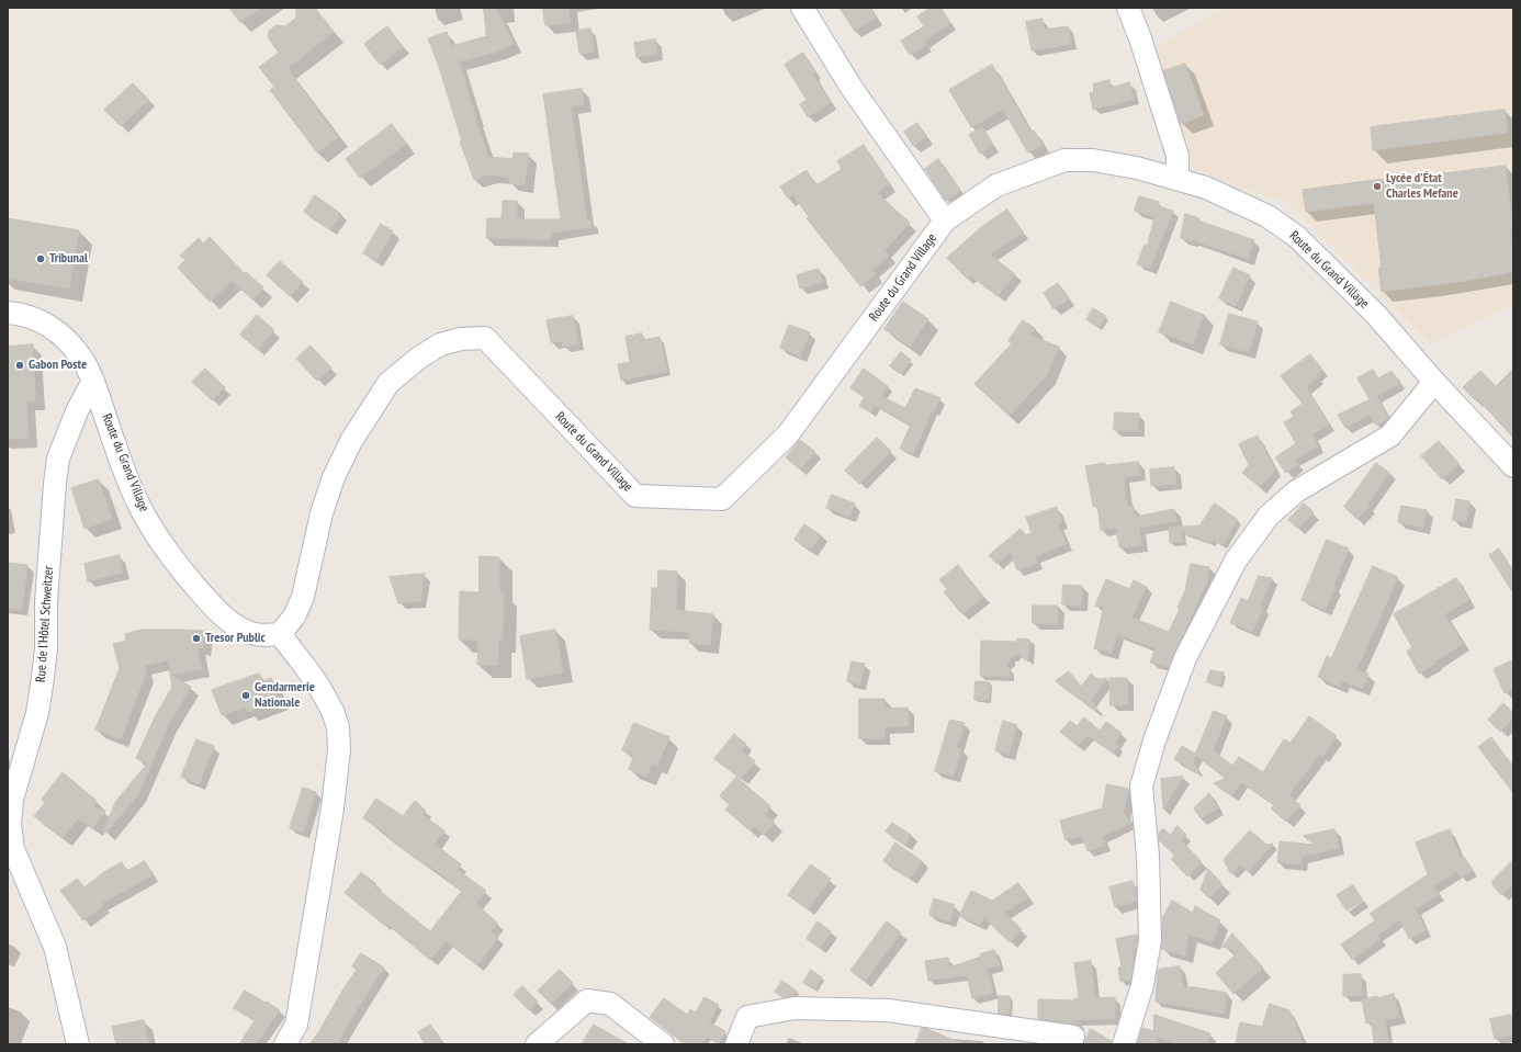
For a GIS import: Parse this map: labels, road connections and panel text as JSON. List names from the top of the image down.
{
  "streets": {
    "street": ["Route du Grand Village", "Rue de l'Hôtel Schweitzer"]
  },
  "crossings": [
    ["Route du Grand Village", "Rue de l'Hôtel Schweitzer"]
  ],
  "places": [
    "Lycée d'État Charles Mefane",
    "Tribunal",
    "Gabon Poste",
    "Tresor Public",
    "Gendarmerie Nationale"
  ]
}
